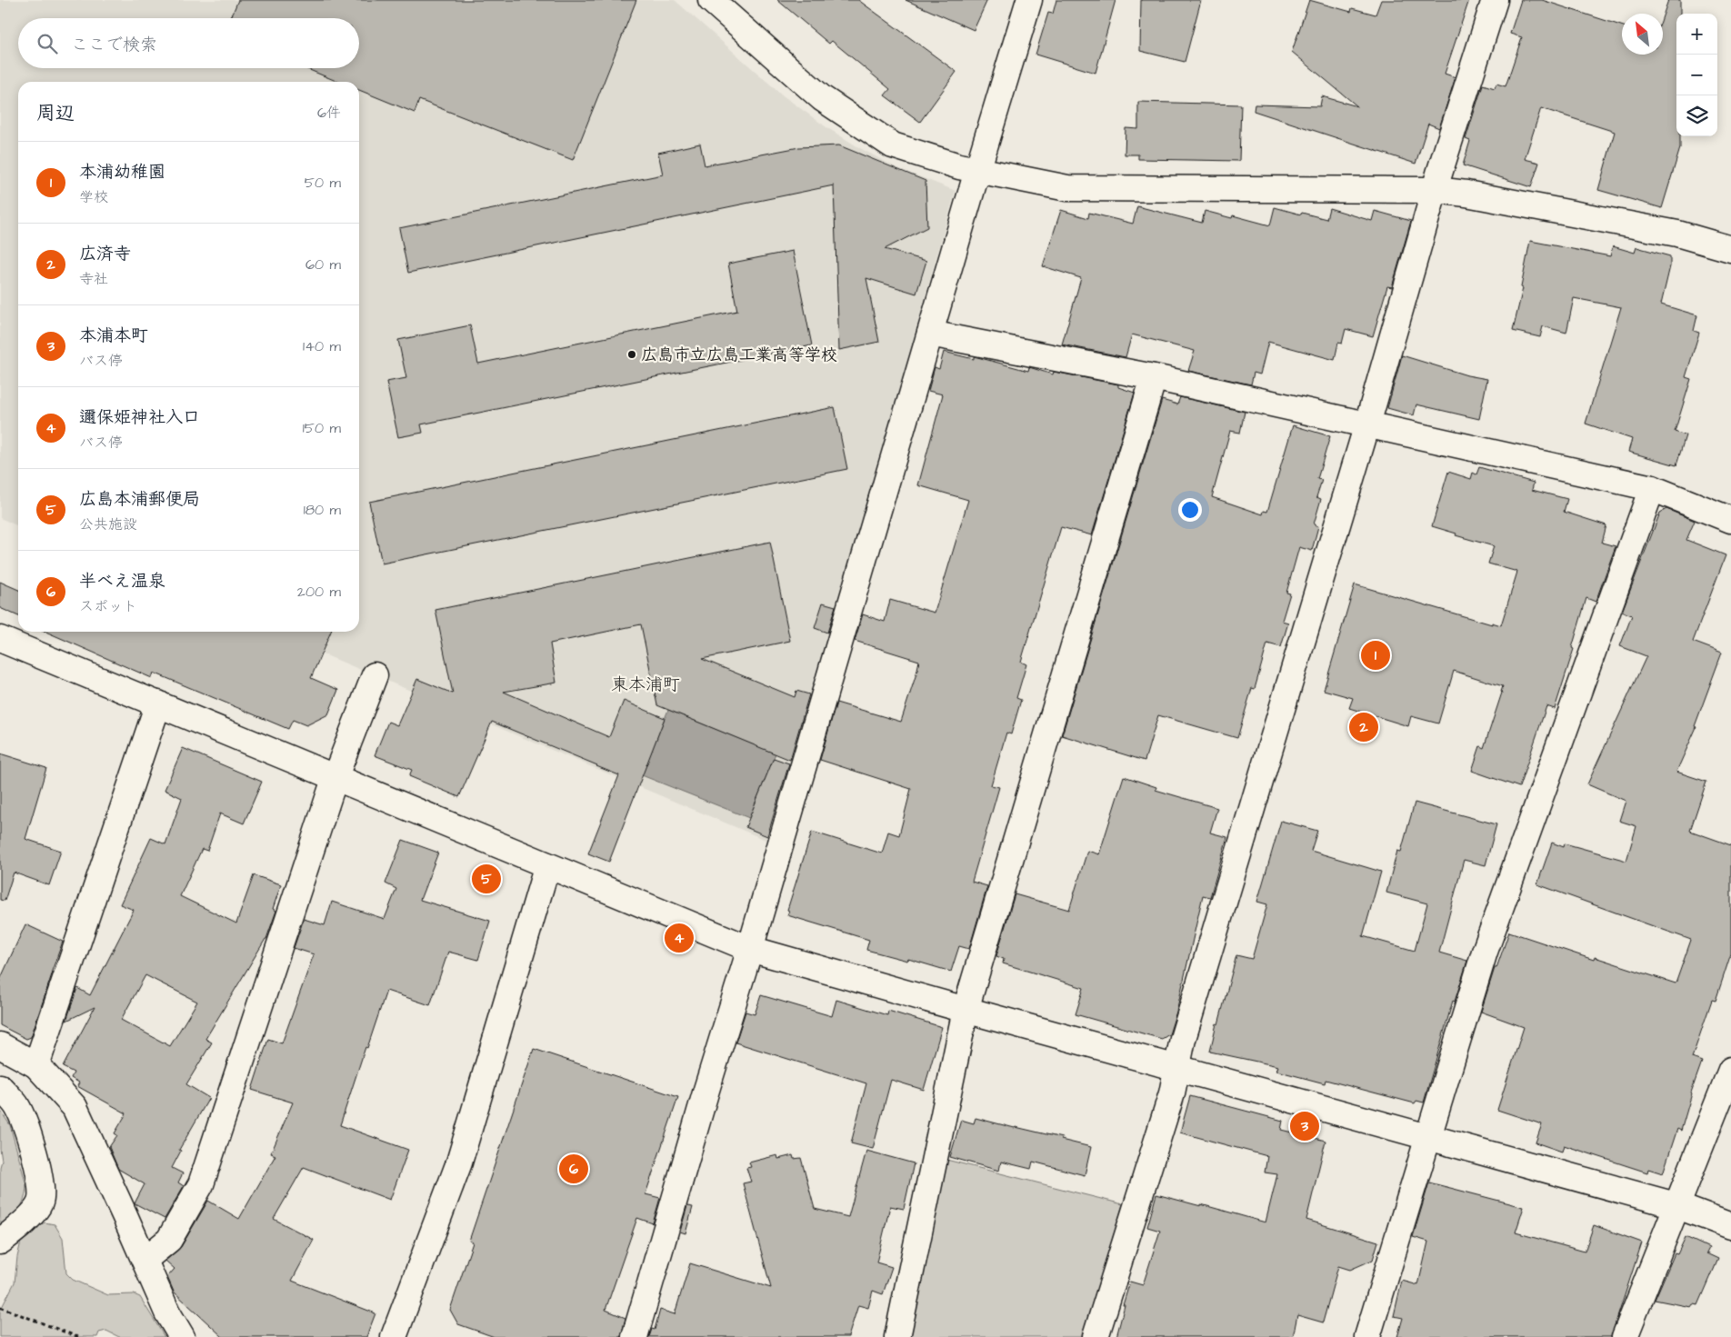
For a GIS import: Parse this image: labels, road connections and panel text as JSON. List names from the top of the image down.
{
  "districts": ["東本浦町"],
  "places": ["広島市立広島工業高等学校"],
  "north": "top left",
  "page": {
    "map_buttons": ["+", "−"],
    "search": "ここで検索",
    "heading": ["周辺", "6件"],
    "list": [
      {
        "mark": "1",
        "name": "本浦幼稚園",
        "note": "学校",
        "value": "50 m"
      },
      {
        "mark": "2",
        "name": "広済寺",
        "note": "寺社",
        "value": "60 m"
      },
      {
        "mark": "3",
        "name": "本浦本町",
        "note": "バス停",
        "value": "140 m"
      },
      {
        "mark": "4",
        "name": "邇保姫神社入口",
        "note": "バス停",
        "value": "150 m"
      },
      {
        "mark": "5",
        "name": "広島本浦郵便局",
        "note": "公共施設",
        "value": "180 m"
      },
      {
        "mark": "6",
        "name": "半べえ温泉",
        "note": "スポット",
        "value": "200 m"
      }
    ],
    "pins": [
      "1",
      "2",
      "5",
      "4",
      "3",
      "6"
    ]
  }
}
